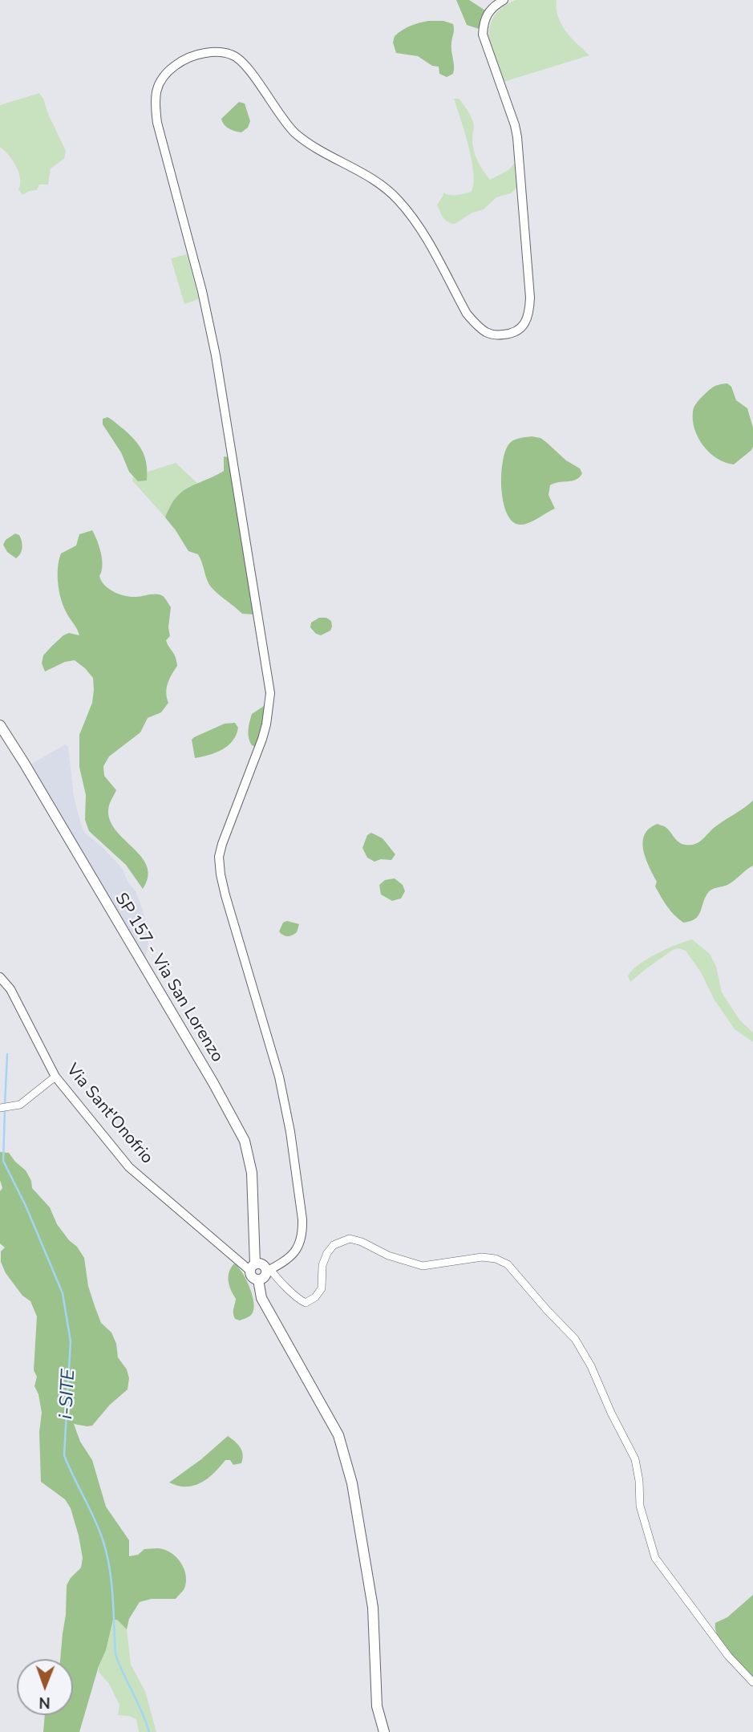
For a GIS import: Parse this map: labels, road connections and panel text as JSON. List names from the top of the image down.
{
  "streets": {
    "main road": ["SP 157 - Via San Lorenzo"],
    "street": ["Via Sant'Onofrio"]
  },
  "crossings": [
    ["SP 157 - Via San Lorenzo", "Via Sant'Onofrio"]
  ],
  "water": ["i-SITE"],
  "north": "bottom"
}
